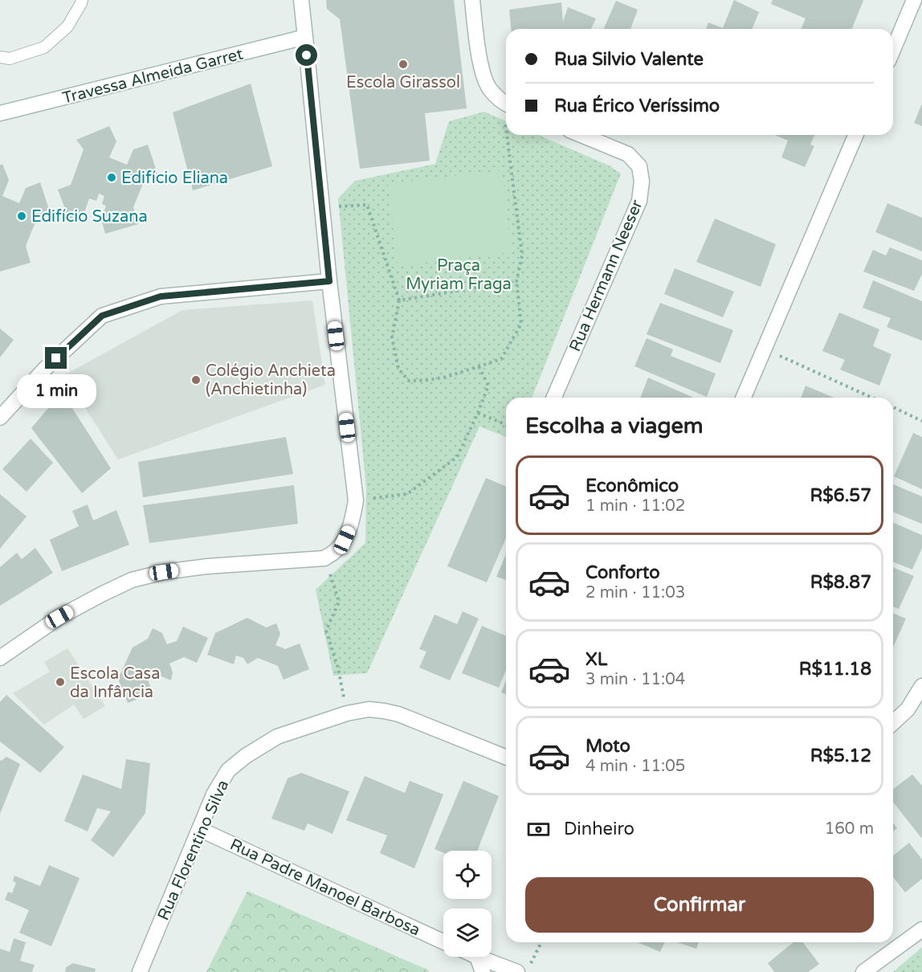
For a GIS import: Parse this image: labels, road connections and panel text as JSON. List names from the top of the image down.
{
  "streets": {
    "street": [
      "Travessa Almeida Garret",
      "Rua Hermann Neeser",
      "Rua Florentino Silva",
      "Rua Padre Manoel Barbosa"
    ]
  },
  "crossings": [
    ["Rua Florentino Silva", "Rua Padre Manoel Barbosa"]
  ],
  "parks": ["Praça Myriam Fraga"],
  "places": [
    "Escola Girassol",
    "Edifício Eliana",
    "Edifício Suzana",
    "Colégio Anchieta (Anchietinha)",
    "Escola Casa da Infância"
  ],
  "page": {
    "banner": ["Rua Silvio Valente", "Rua Érico Veríssimo"],
    "bubble": "1 min",
    "heading": "Escolha a viagem",
    "list": [
      {
        "name": "Econômico",
        "note": "1 min · 11:02",
        "value": "R$6.57"
      },
      {
        "name": "Conforto",
        "note": "2 min · 11:03",
        "value": "R$8.87"
      },
      {
        "name": "XL",
        "note": "3 min · 11:04",
        "value": "R$11.18"
      },
      {
        "name": "Moto",
        "note": "4 min · 11:05",
        "value": "R$5.12"
      }
    ],
    "pay": ["Dinheiro", "160 m"],
    "buttons": "Confirmar"
  }
}
